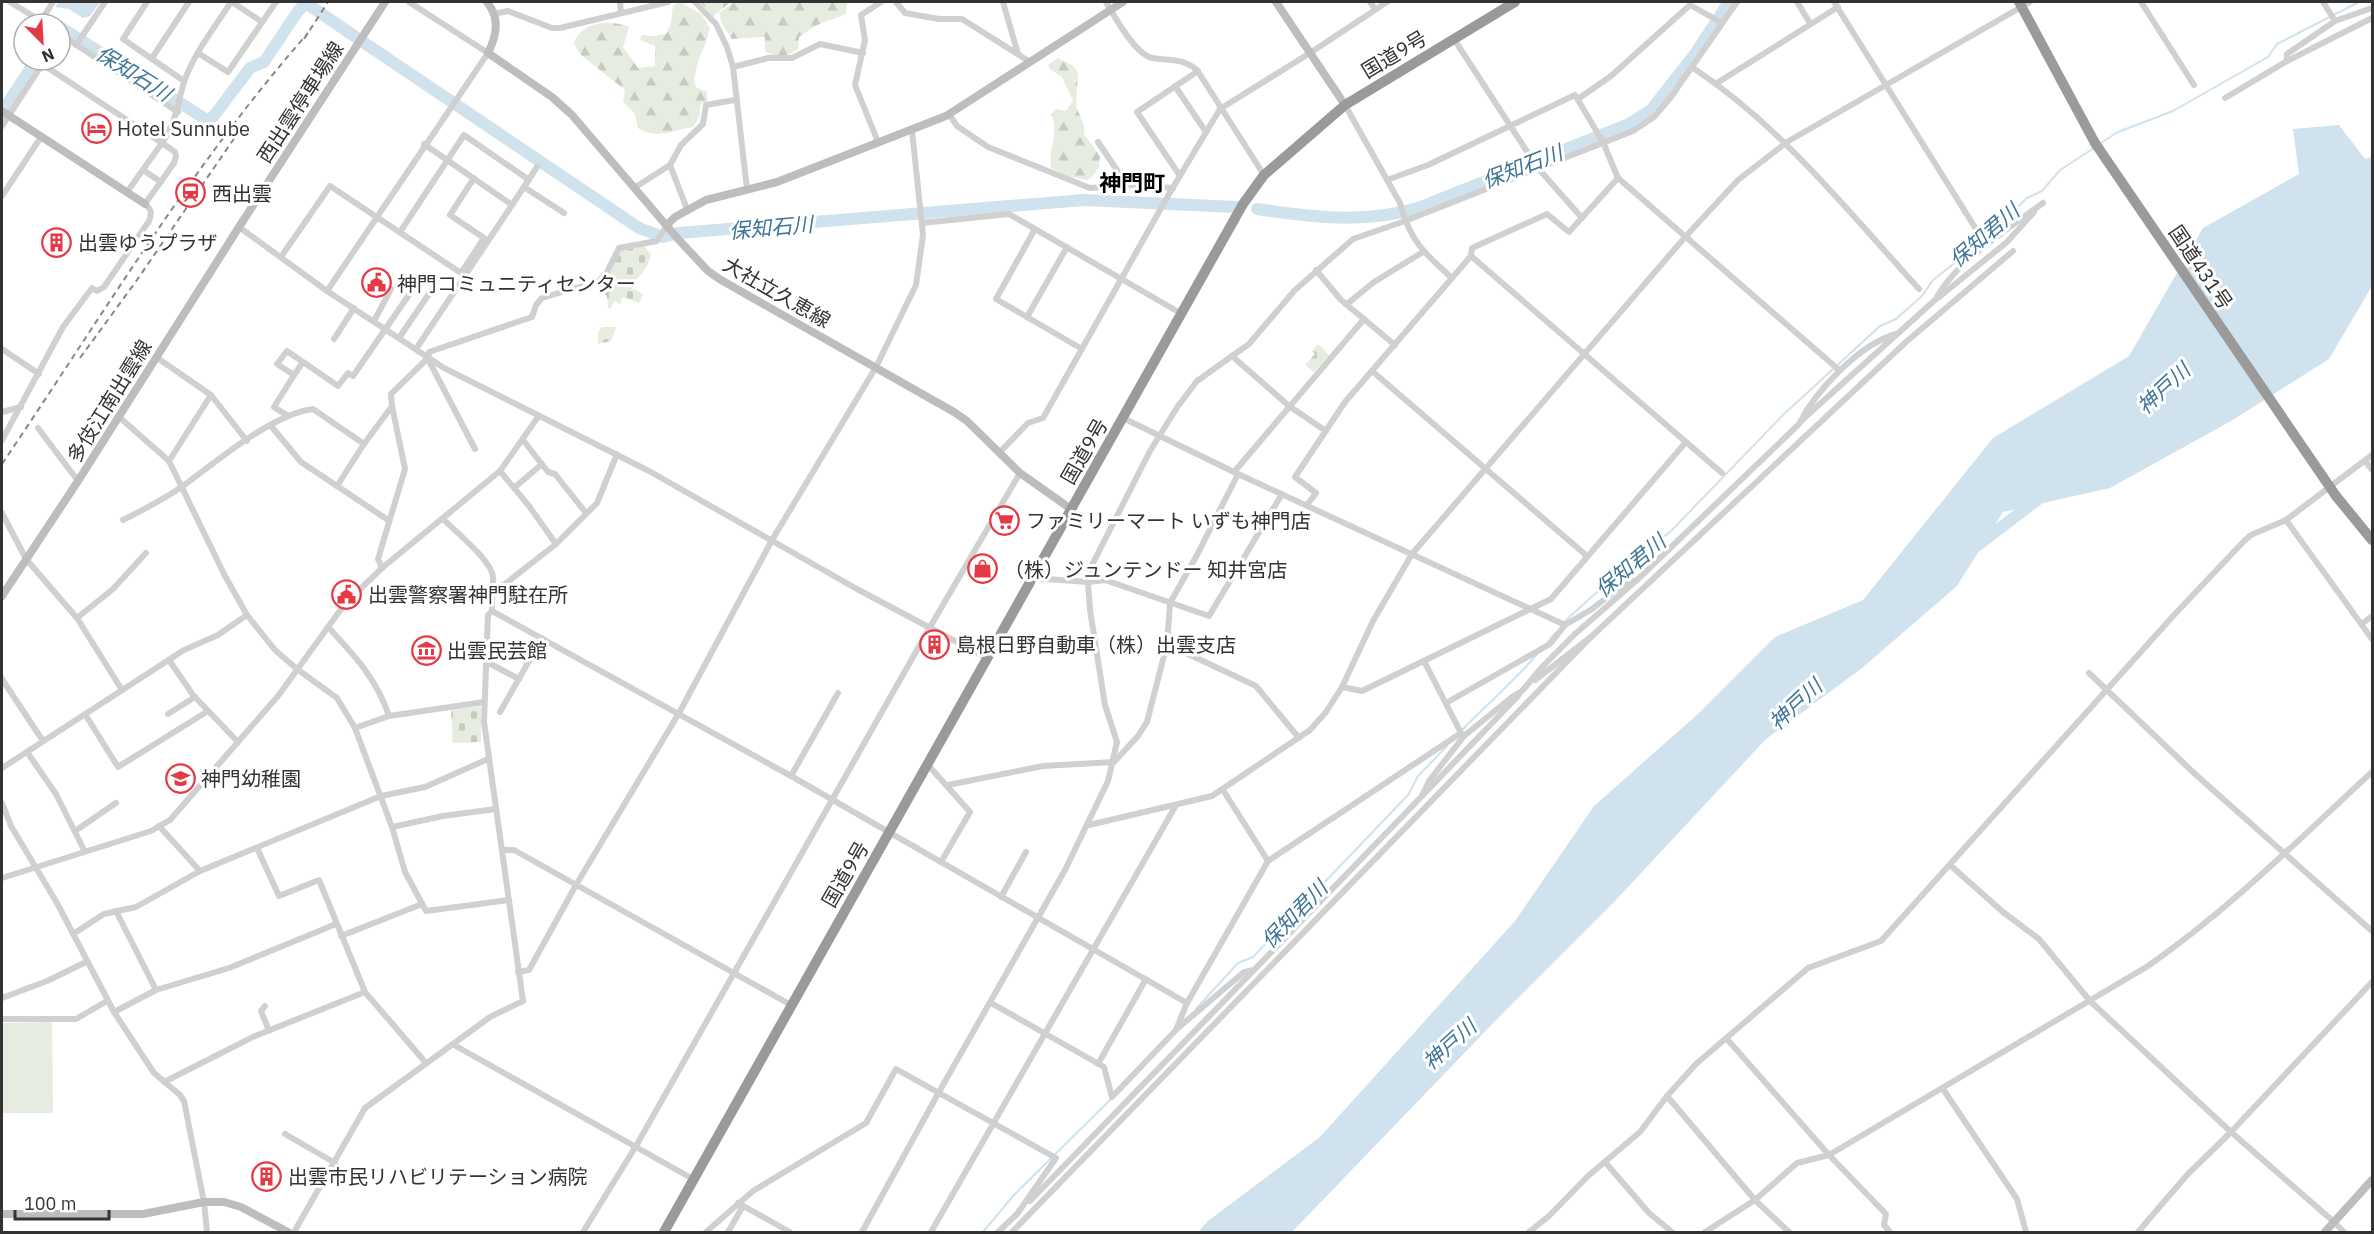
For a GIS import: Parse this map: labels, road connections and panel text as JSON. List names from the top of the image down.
{
  "streets": {
    "highway": ["国道9号", "国道431号"],
    "main road": ["西出雲停車場線", "大社立久恵線", "多伎江南出雲線"]
  },
  "crossings": [
    ["国道9号", "大社立久恵線"],
    ["西出雲停車場線", "多伎江南出雲線"]
  ],
  "districts": ["神門町"],
  "water": ["保知石川", "保知君川", "神戸川"],
  "places": {
    "hotel": ["Hotel Sunnube"],
    "station": ["西出雲"],
    "building": ["出雲ゆうプラザ", "島根日野自動車（株）出雲支店", "出雲市民リハビリテーション病院"],
    "public building": ["神門コミュニティセンター", "出雲警察署神門駐在所"],
    "supermarket": ["ファミリーマート いずも神門店"],
    "shop": ["（株）ジュンテンドー 知井宮店"],
    "museum": ["出雲民芸館"],
    "school or university": ["神門幼稚園"]
  },
  "scale_bar": "100 m",
  "north": "bottom right"
}
